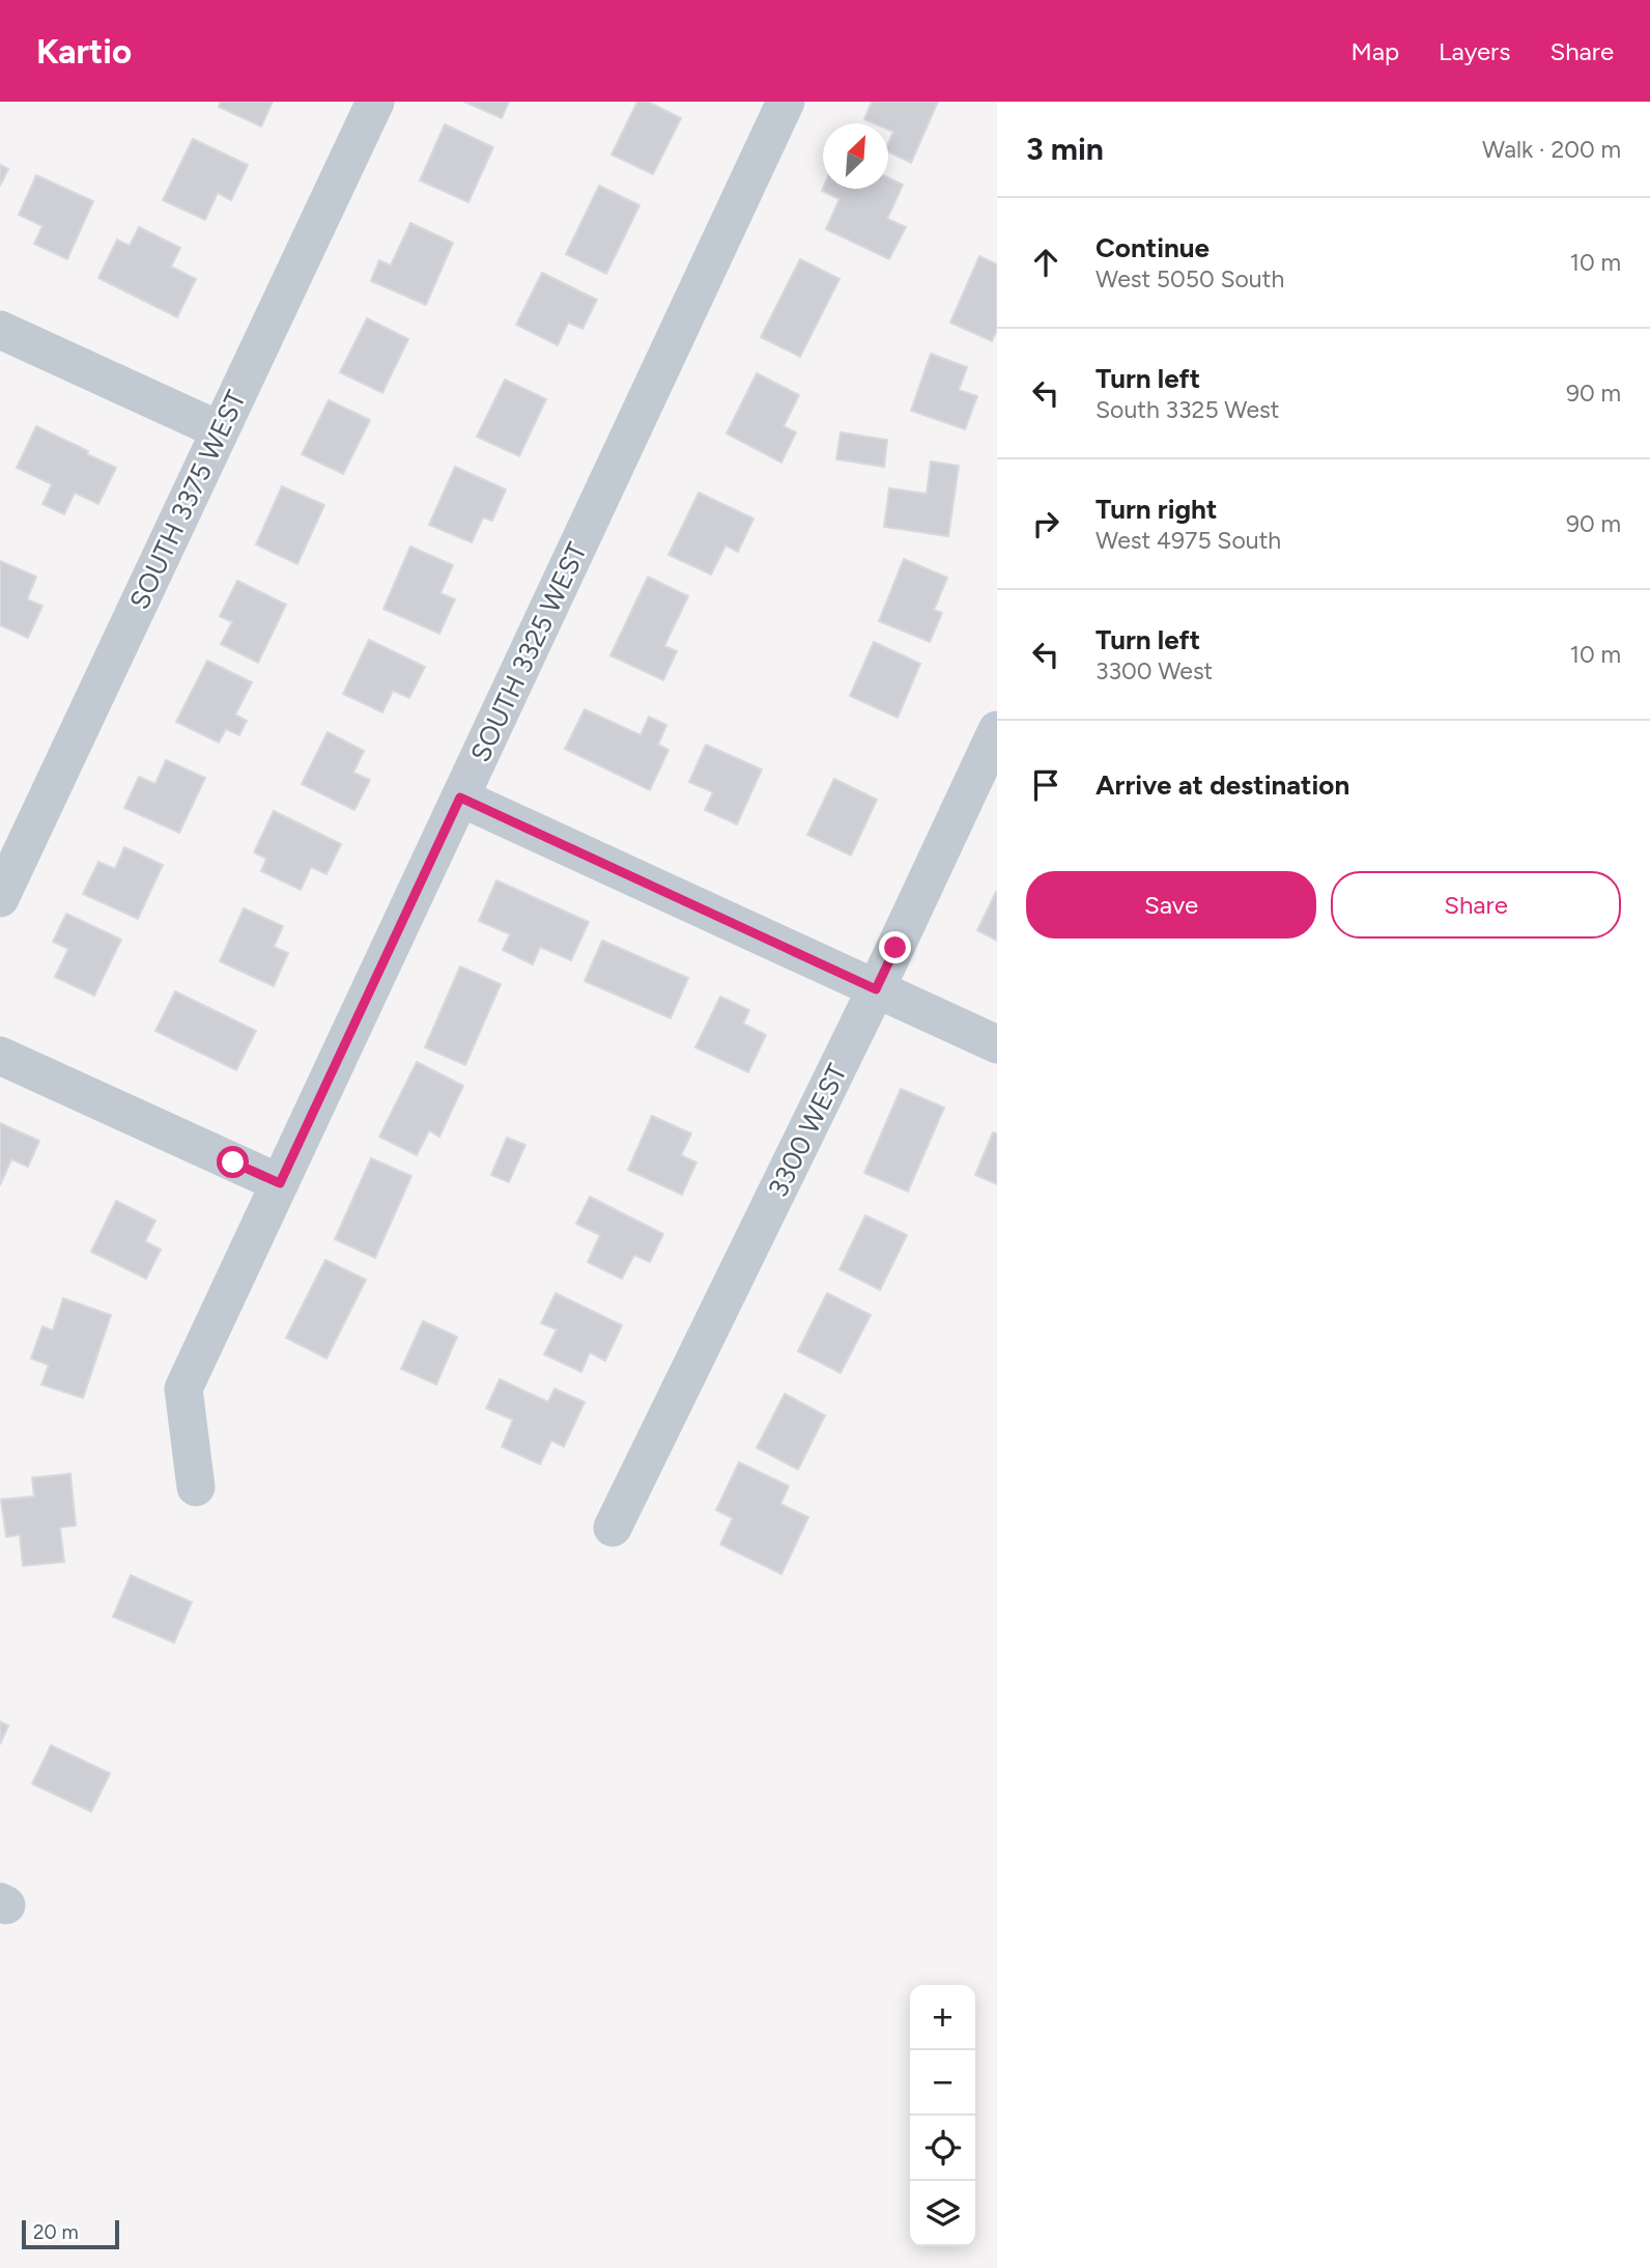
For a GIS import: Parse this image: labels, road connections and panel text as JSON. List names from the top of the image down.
{
  "streets": {
    "street": ["SOUTH 3375 WEST", "SOUTH 3325 WEST", "3300 WEST"]
  },
  "scale_bar": "20 m",
  "north": "top right",
  "page": {
    "header": "Kartio",
    "nav": ["Map", "Layers", "Share"],
    "heading": ["3 min", "Walk · 200 m"],
    "list": [
      ["Continue", "West 5050 South", "10 m"],
      ["Turn left", "South 3325 West", "90 m"],
      ["Turn right", "West 4975 South", "90 m"],
      ["Turn left", "3300 West", "10 m"],
      "Arrive at destination"
    ],
    "buttons": ["Save", "Share"],
    "map_buttons": ["+", "−"],
    "scale": "20 m"
  }
}
